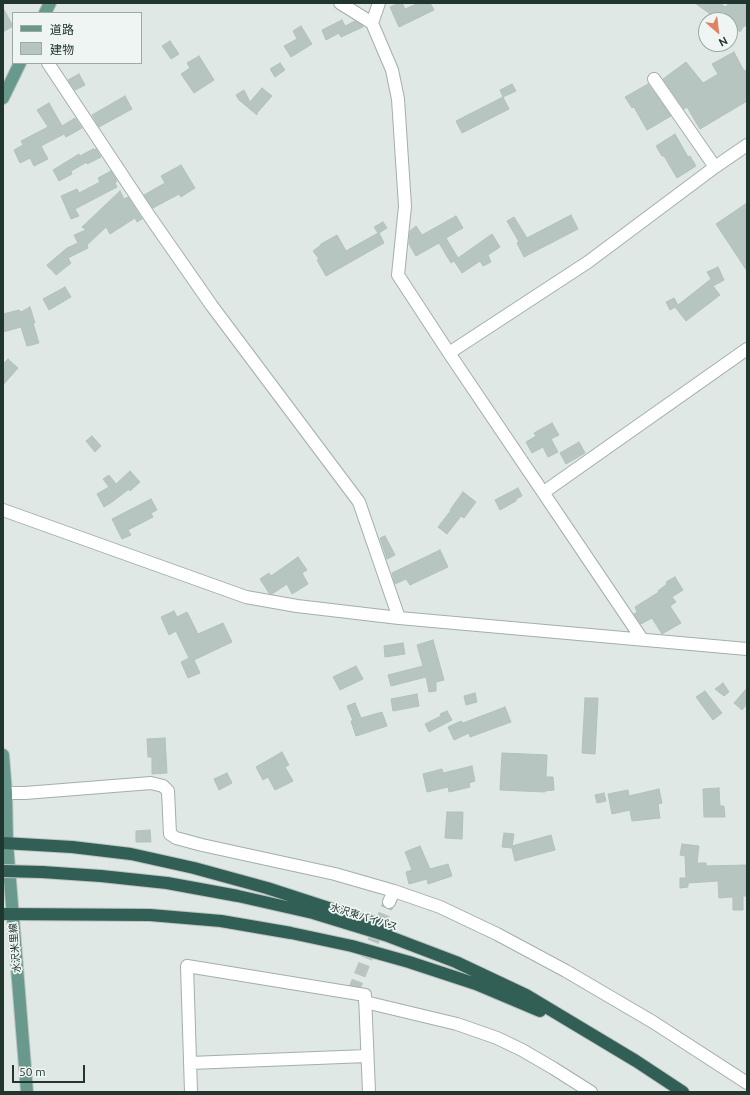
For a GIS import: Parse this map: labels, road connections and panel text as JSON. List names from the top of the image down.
{
  "streets": {
    "highway": ["水沢東バイパス"],
    "main road": ["水沢米里線"]
  },
  "legend": ["道路", "建物"],
  "scale_bar": "50 m",
  "north": "bottom right"
}
